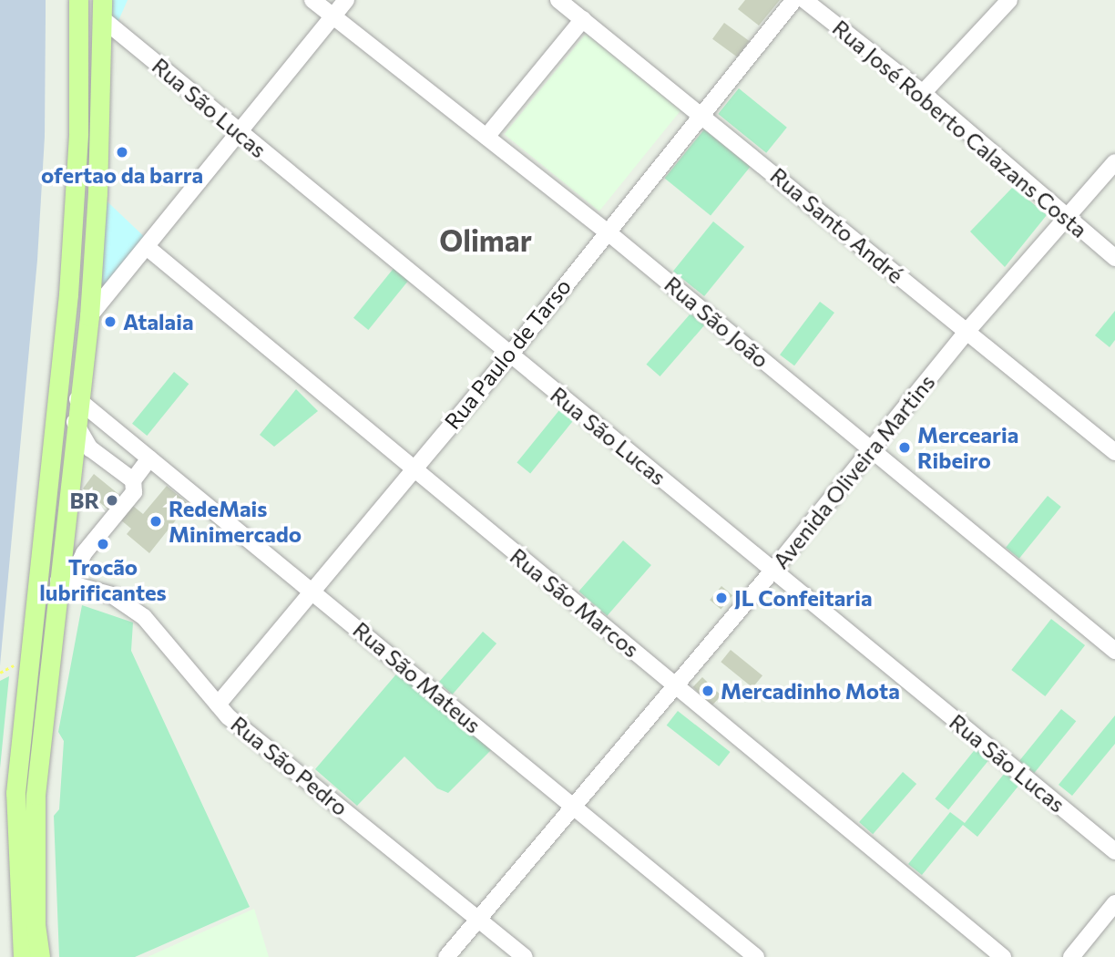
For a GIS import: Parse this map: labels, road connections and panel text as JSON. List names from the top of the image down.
{
  "streets": {
    "street": [
      "Rua São Lucas",
      "Rua José Roberto Calazans Costa",
      "Rua Santo André",
      "Rua São João",
      "Rua Paulo de Tarso",
      "Avenida Oliveira Martins",
      "Rua São Marcos",
      "Rua São Mateus",
      "Rua São Pedro"
    ]
  },
  "crossings": [
    ["Rua São Lucas", "Rua Paulo de Tarso"],
    ["Rua São Lucas", "Avenida Oliveira Martins"],
    ["Rua José Roberto Calazans Costa", "Avenida Oliveira Martins"],
    ["Rua Santo André", "Rua Paulo de Tarso"],
    ["Rua Santo André", "Avenida Oliveira Martins"],
    ["Rua São João", "Rua Paulo de Tarso"],
    ["Rua São João", "Avenida Oliveira Martins"],
    ["Rua Paulo de Tarso", "Rua São Marcos"],
    ["Rua Paulo de Tarso", "Rua São Mateus"],
    ["Rua Paulo de Tarso", "Rua São Pedro"],
    ["Avenida Oliveira Martins", "Rua São Marcos"],
    ["Avenida Oliveira Martins", "Rua São Mateus"],
    ["Avenida Oliveira Martins", "Rua São Pedro"]
  ],
  "districts": ["Olimar"],
  "places": [
    "ofertao da barra",
    "Atalaia",
    "Mercearia Ribeiro",
    "BR",
    "RedeMais Minimercado",
    "Trocão lubrificantes",
    "JL Confeitaria",
    "Mercadinho Mota"
  ]
}
